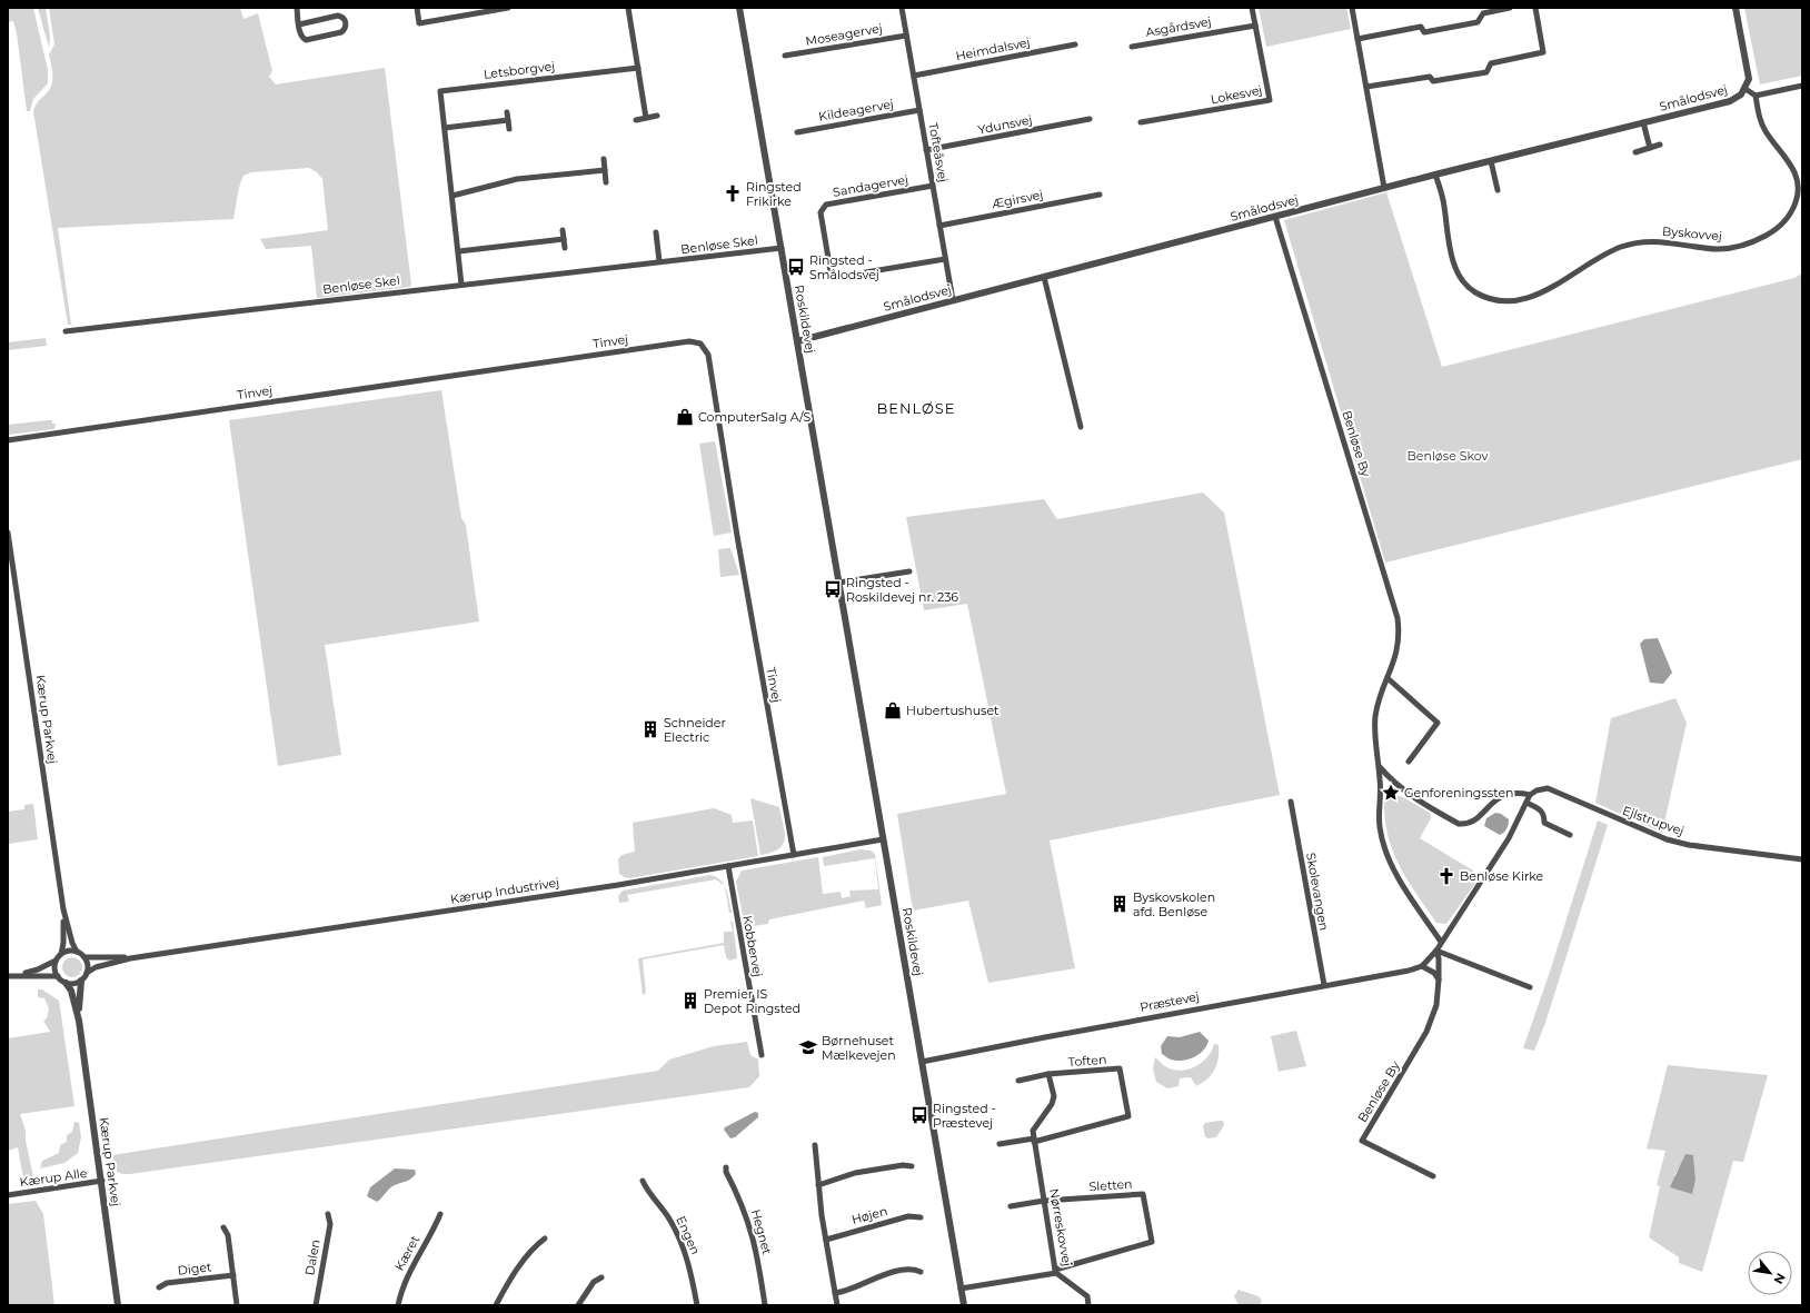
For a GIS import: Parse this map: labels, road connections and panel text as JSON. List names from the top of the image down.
{
  "streets": {
    "street": [
      "Asgårdsvej",
      "Moseagervej",
      "Heimdalsvej",
      "Letsborgvej",
      "Lokesvej",
      "Smålodsvej",
      "Kildeagervej",
      "Ydunsvej",
      "Tofteåsvej",
      "Sandagervej",
      "Ægirsvej",
      "Byskovvej",
      "Benløse Skel",
      "Roskildevej",
      "Tinvej",
      "Benløse By",
      "Kærup Parkvej",
      "Ejlstrupvej",
      "Kærup Industrivej",
      "Skolevangen",
      "Kobbervej",
      "Præstevej",
      "Toften",
      "Kærup Alle",
      "Sletten",
      "Højen",
      "Nørreskovvej",
      "Hegnet",
      "Engen",
      "Kæret",
      "Dalen",
      "Diget"
    ]
  },
  "crossings": [
    ["Asgårdsvej", "Lokesvej"],
    ["Moseagervej", "Tofteåsvej"],
    ["Heimdalsvej", "Tofteåsvej"],
    ["Letsborgvej", "Benløse Skel"],
    ["Smålodsvej", "Tofteåsvej"],
    ["Smålodsvej", "Byskovvej"],
    ["Smålodsvej", "Roskildevej"],
    ["Smålodsvej", "Benløse By"],
    ["Kildeagervej", "Tofteåsvej"],
    ["Ydunsvej", "Tofteåsvej"],
    ["Tofteåsvej", "Sandagervej"],
    ["Tofteåsvej", "Ægirsvej"],
    ["Benløse Skel", "Roskildevej"],
    ["Roskildevej", "Kærup Industrivej"],
    ["Roskildevej", "Præstevej"],
    ["Roskildevej", "Sletten"],
    ["Tinvej", "Kærup Industrivej"],
    ["Kærup Parkvej", "Kærup Industrivej"],
    ["Kærup Parkvej", "Kærup Alle"],
    ["Kærup Industrivej", "Kobbervej"],
    ["Skolevangen", "Præstevej"],
    ["Toften", "Nørreskovvej"],
    ["Sletten", "Nørreskovvej"]
  ],
  "districts": ["BENLØSE"],
  "parks": ["Benløse Skov"],
  "places": {
    "church": ["Ringsted Frikirke", "Benløse Kirke"],
    "bus stop": ["Ringsted - Smålodsvej", "Ringsted - Roskildevej nr. 236", "Ringsted - Præstevej"],
    "shop": ["ComputerSalg A/S", "Hubertushuset"],
    "building": ["Schneider Electric", "Byskovskolen afd. Benløse", "Premier IS Depot Ringsted"],
    "place": ["Genforeningssten"],
    "school or university": ["Børnehuset Mælkevejen"]
  },
  "north": "bottom right"
}
